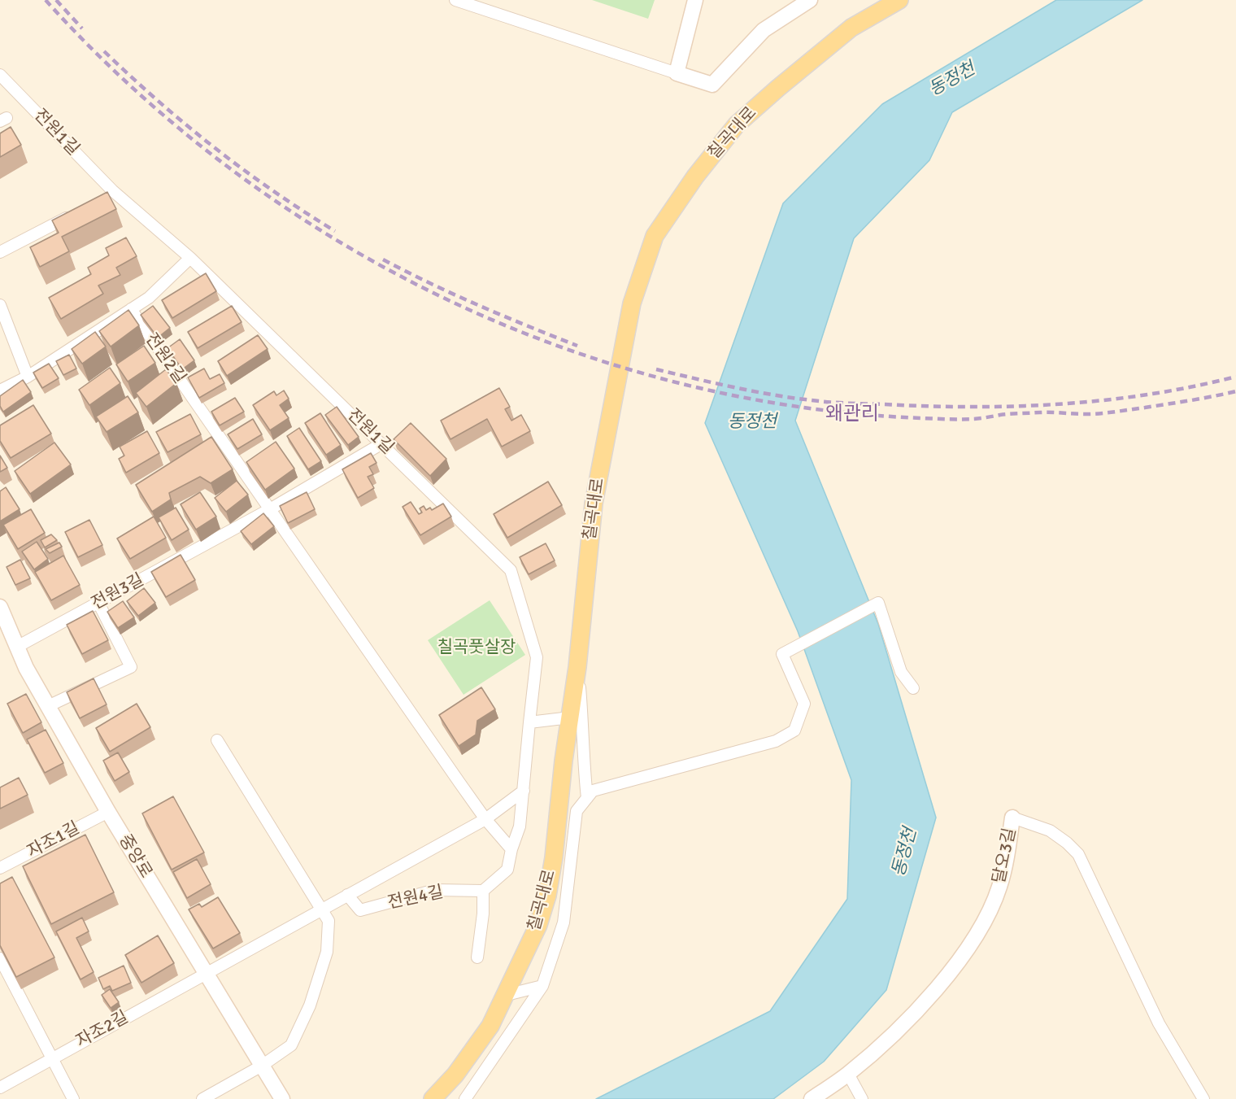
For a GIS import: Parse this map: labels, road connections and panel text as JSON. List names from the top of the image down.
{
  "streets": {
    "main road": ["칠곡대로"],
    "street": [
      "전원1길",
      "전원2길",
      "전원3길",
      "자조1길",
      "달오3길",
      "중앙로",
      "전원4길",
      "자조2길"
    ]
  },
  "crossings": [
    ["전원1길", "전원3길"],
    ["전원1길", "전원4길"],
    ["전원2길", "전원3길"],
    ["전원3길", "중앙로"],
    ["자조1길", "중앙로"],
    ["중앙로", "전원4길"],
    ["중앙로", "자조2길"],
    ["전원4길", "자조2길"]
  ],
  "districts": ["왜관리"],
  "water": ["동정천"],
  "parks": ["칠곡풋살장"]
}
